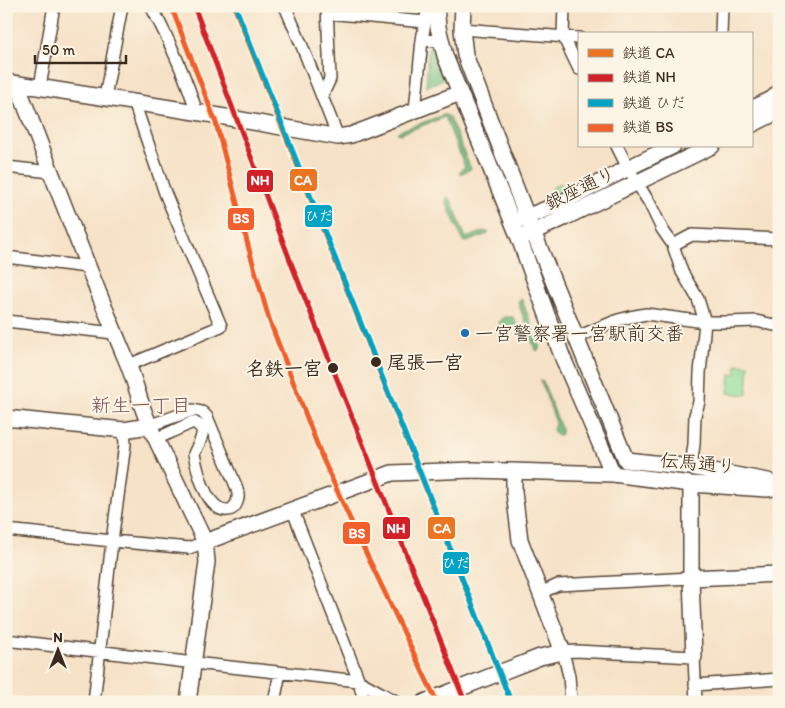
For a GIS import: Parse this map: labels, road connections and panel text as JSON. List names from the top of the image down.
{
  "streets": {
    "street": ["銀座通り", "伝馬通り"]
  },
  "districts": ["新生一丁目"],
  "places": ["一宮警察署一宮駅前交番", "尾張一宮", "名鉄一宮"],
  "lines": [
    "rail line CA",
    "rail line NH",
    "rail line BS",
    "rail line ひだ"
  ],
  "legend": [
    "鉄道 CA",
    "鉄道 NH",
    "鉄道 ひだ",
    "鉄道 BS"
  ],
  "scale_bar": "50 m",
  "north": "top"
}
